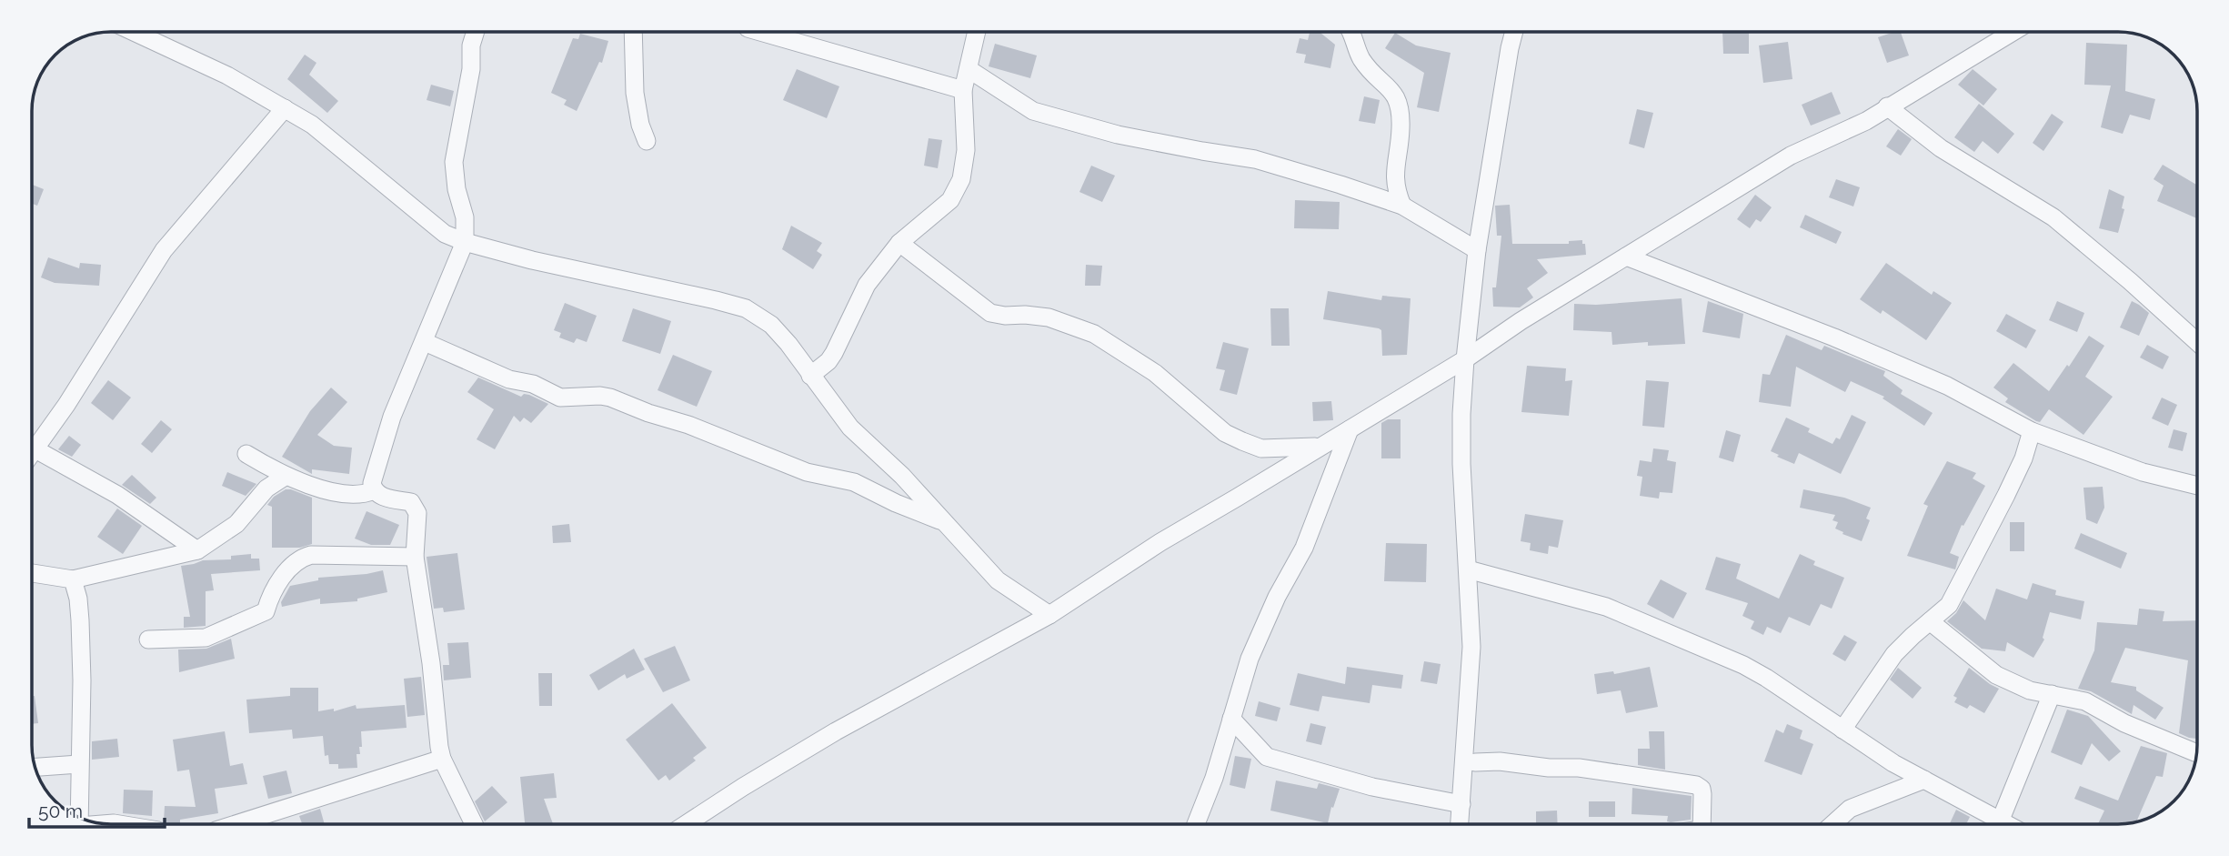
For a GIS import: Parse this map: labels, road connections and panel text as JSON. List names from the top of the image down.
{
  "scale_bar": "50 m"
}
